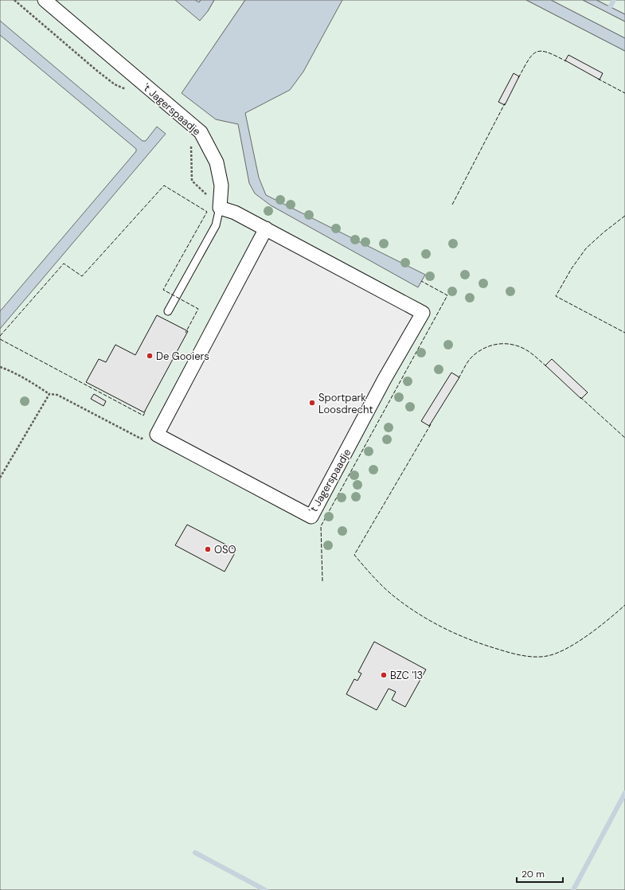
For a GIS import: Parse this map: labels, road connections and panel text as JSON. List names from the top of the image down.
{
  "streets": {
    "street": ["'t Jagerspaadje"]
  },
  "places": [
    "De Gooiers",
    "Sportpark Loosdrecht",
    "OSO",
    "BZC '13"
  ],
  "scale_bar": "20 m"
}
